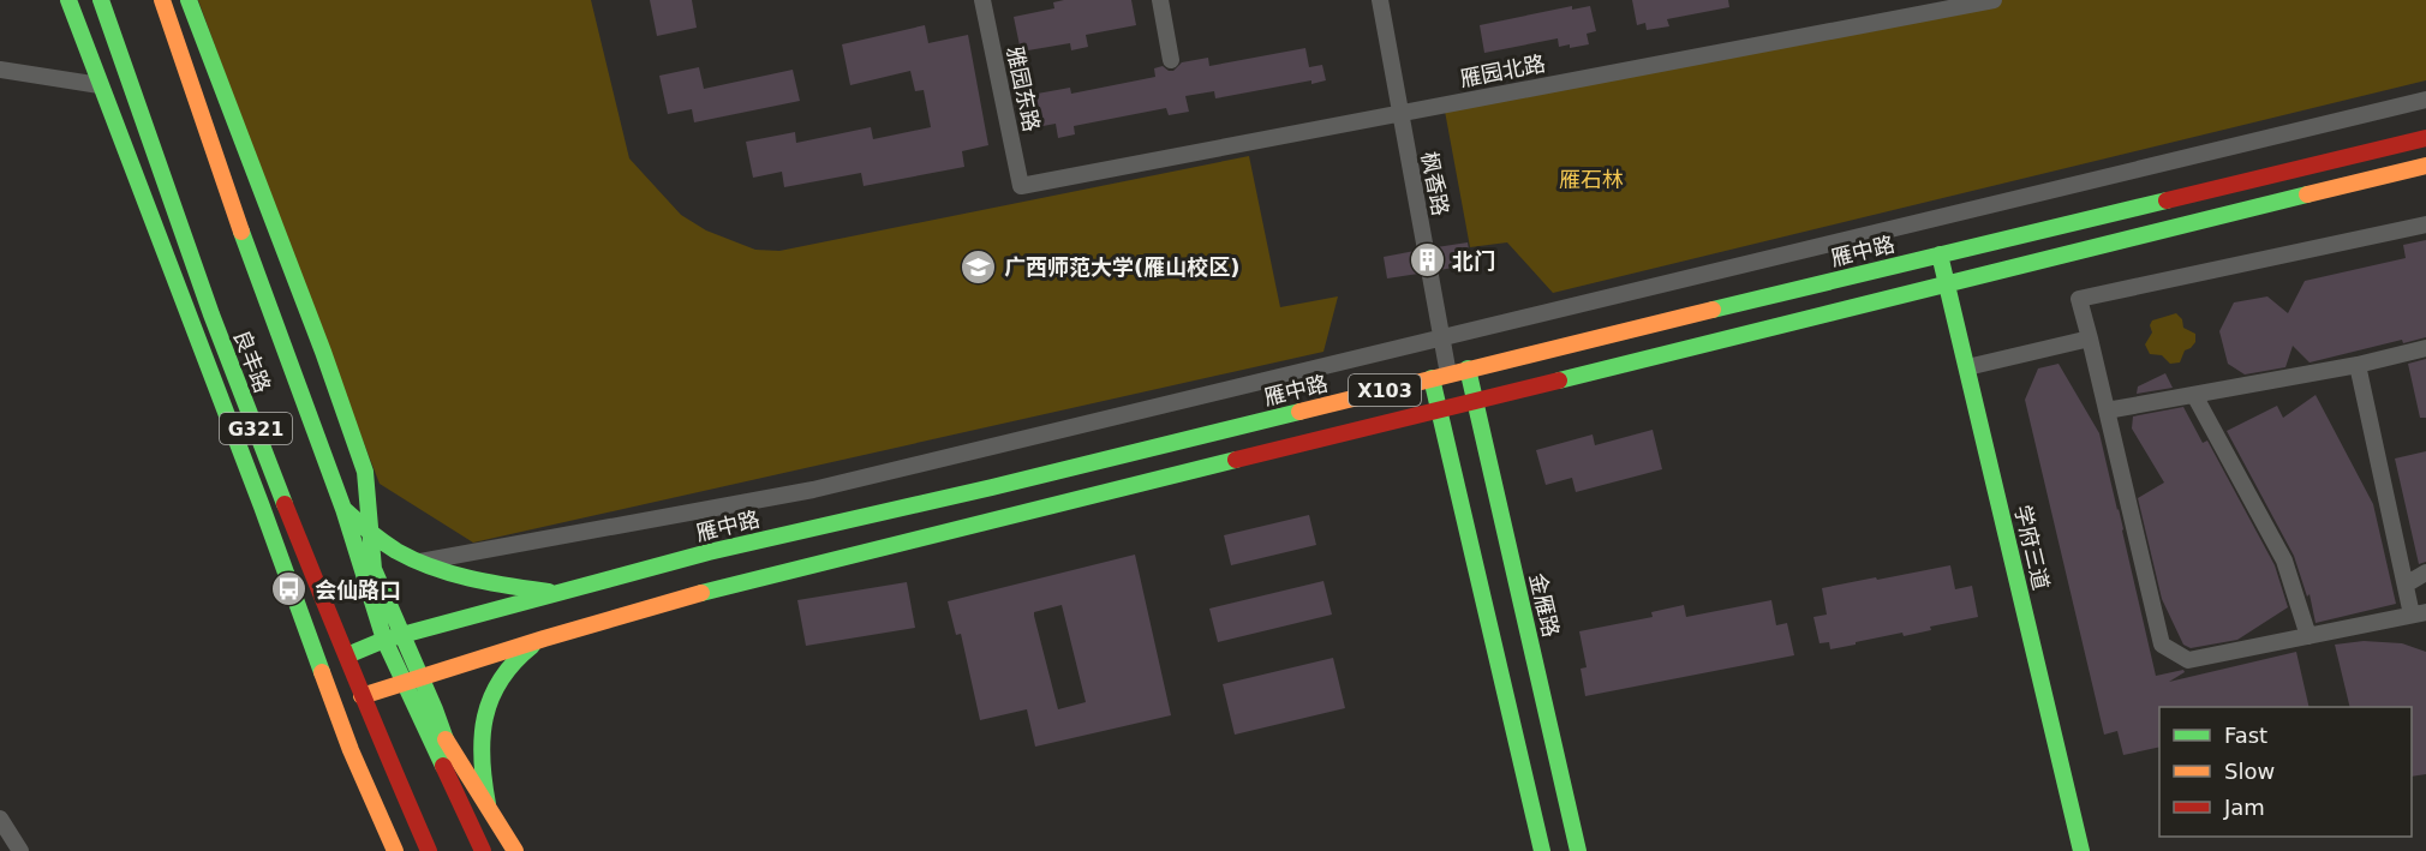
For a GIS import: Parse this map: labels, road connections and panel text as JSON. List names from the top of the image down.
{
  "streets": {
    "main road": [
      "雁中路",
      "良丰路",
      "X103",
      "G321",
      "学府三道",
      "金雁路"
    ],
    "street": ["雁园北路", "雅园东路", "枫香路"]
  },
  "crossings": [
    ["雁园北路", "雅园东路"],
    ["雁园北路", "枫香路"],
    ["枫香路", "雁中路"],
    ["雁中路", "良丰路"],
    ["雁中路", "学府三道"],
    ["雁中路", "金雁路"],
    ["良丰路", "X103"],
    ["X103", "学府三道"],
    ["X103", "金雁路"]
  ],
  "parks": ["雁石林"],
  "places": {
    "building": ["北门"],
    "school or university": ["广西师范大学(雁山校区)"],
    "bus stop": ["会仙路口"]
  },
  "legend": ["Fast", "Slow", "Jam"]
}
